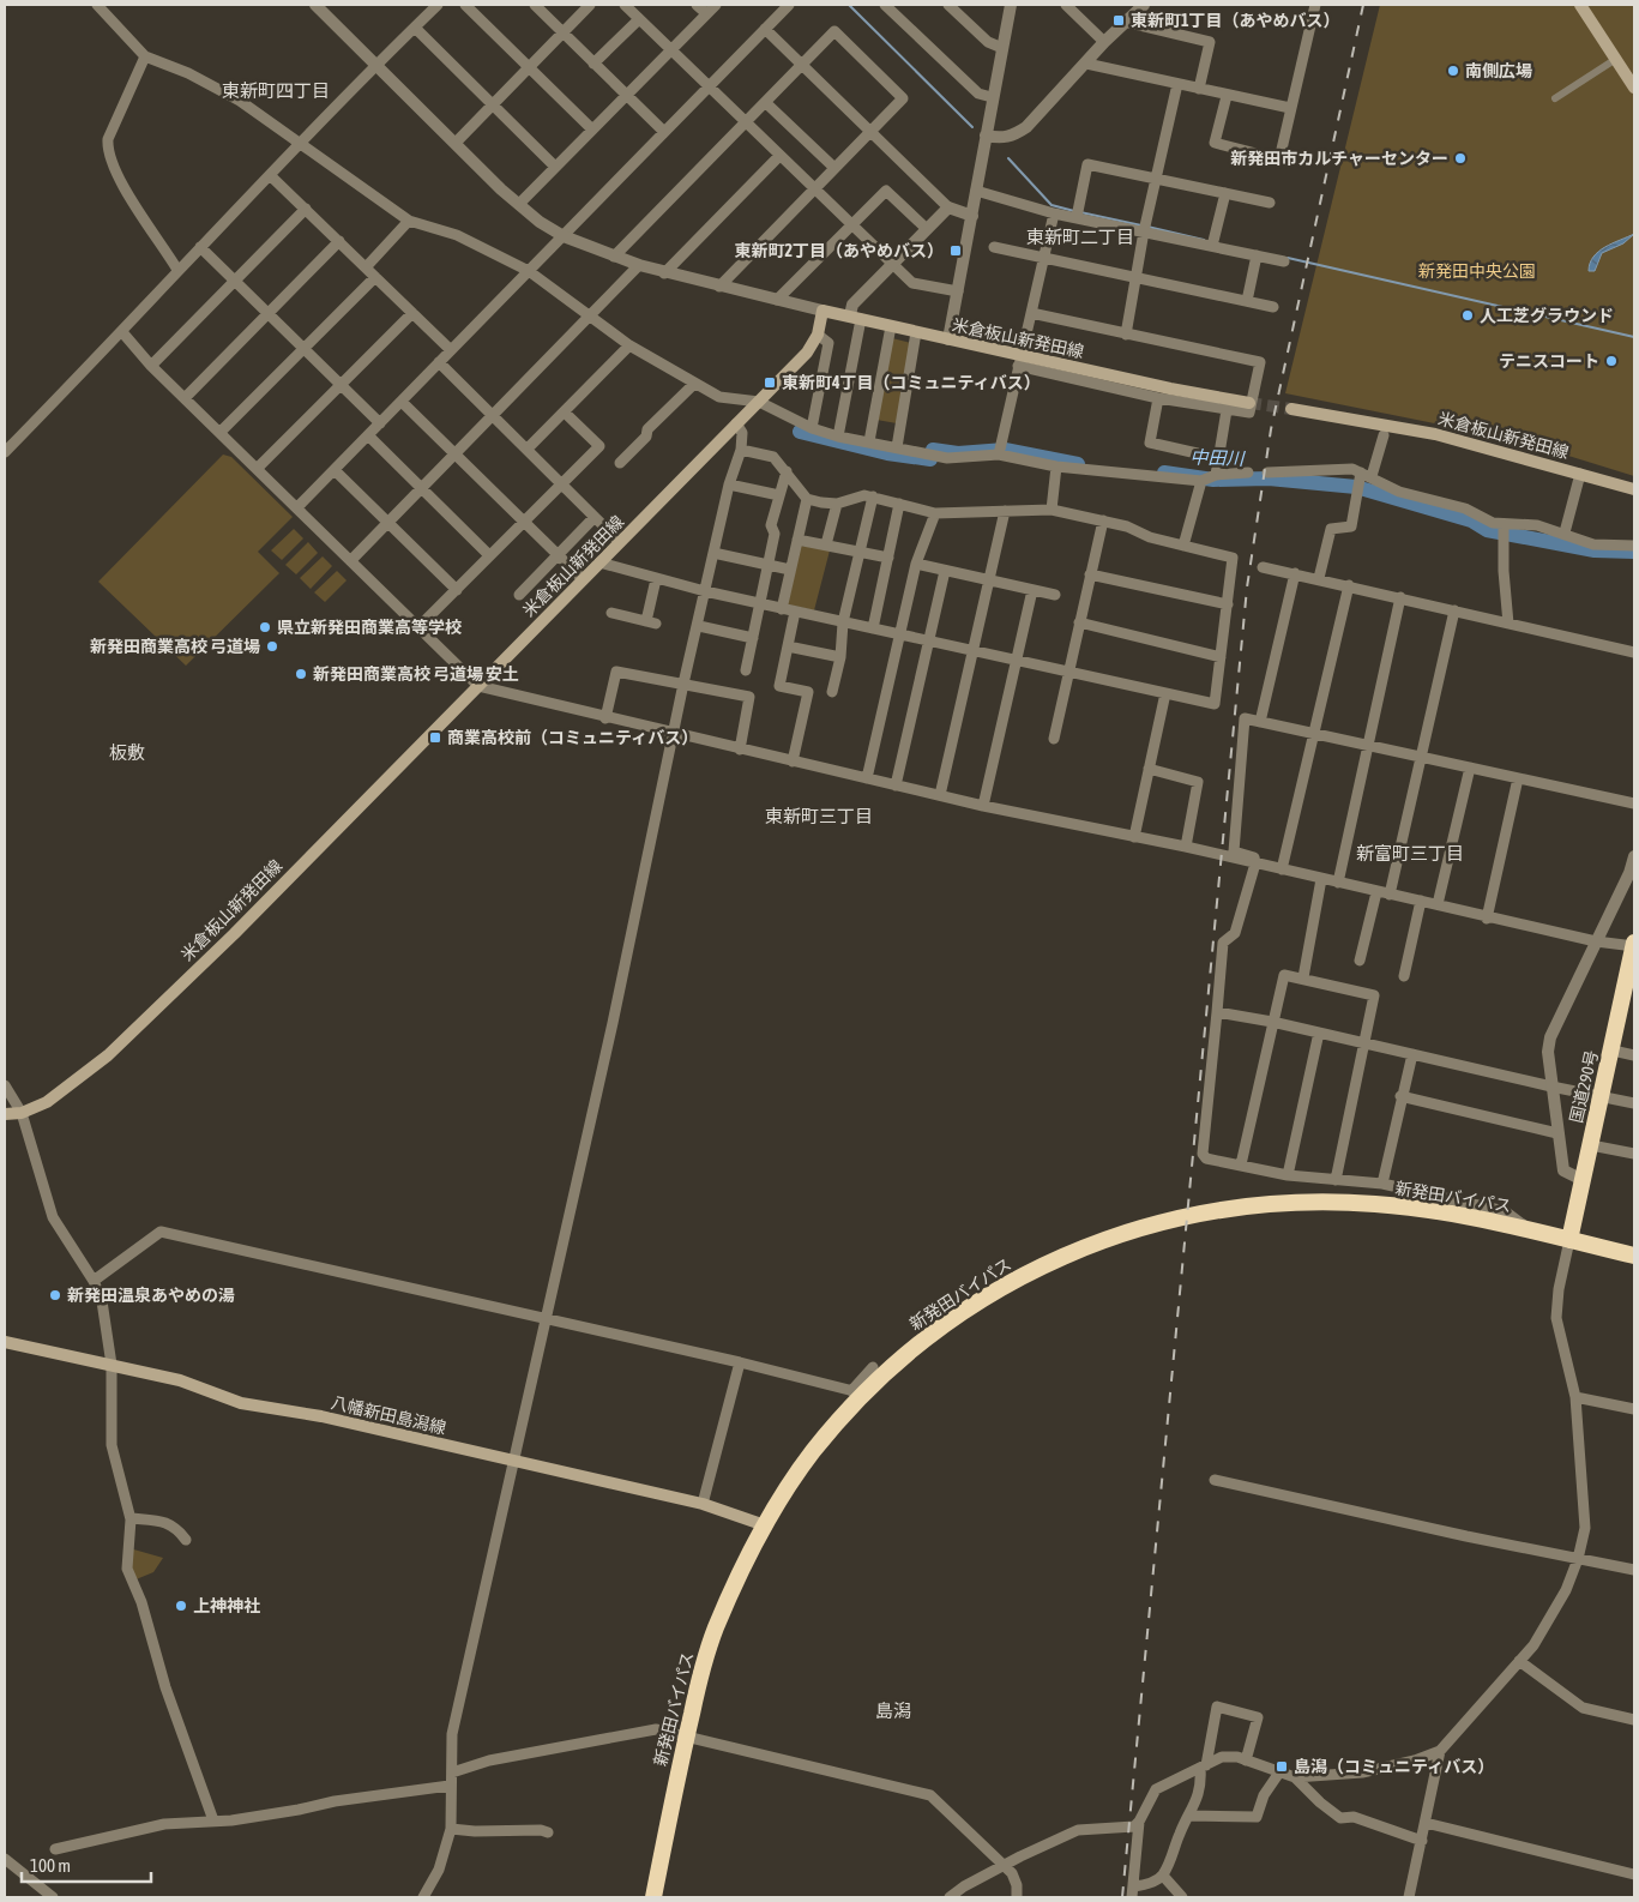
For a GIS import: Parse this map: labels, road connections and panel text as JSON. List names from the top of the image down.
{
  "streets": {
    "highway": ["国道290号", "新発田バイパス"],
    "main road": ["米倉板山新発田線", "八幡新田島潟線"]
  },
  "crossings": [
    ["国道290号", "新発田バイパス"],
    ["新発田バイパス", "八幡新田島潟線"]
  ],
  "districts": [
    "東新町四丁目",
    "東新町二丁目",
    "板敷",
    "東新町三丁目",
    "新富町三丁目",
    "島潟"
  ],
  "water": ["中田川"],
  "parks": ["新発田中央公園"],
  "places": {
    "transit": [
      "東新町1丁目（あやめバス）",
      "東新町2丁目（あやめバス）",
      "東新町4丁目（コミュニティバス）",
      "商業高校前（コミュニティバス）",
      "島潟（コミュニティバス）"
    ],
    "other": [
      "南側広場",
      "新発田市カルチャーセンター",
      "人工芝グラウンド",
      "テニスコート",
      "県立新発田商業高等学校",
      "新発田商業高校 弓道場",
      "新発田商業高校 弓道場 安土",
      "新発田温泉あやめの湯",
      "上神神社"
    ]
  },
  "scale_bar": "100 m"
}
